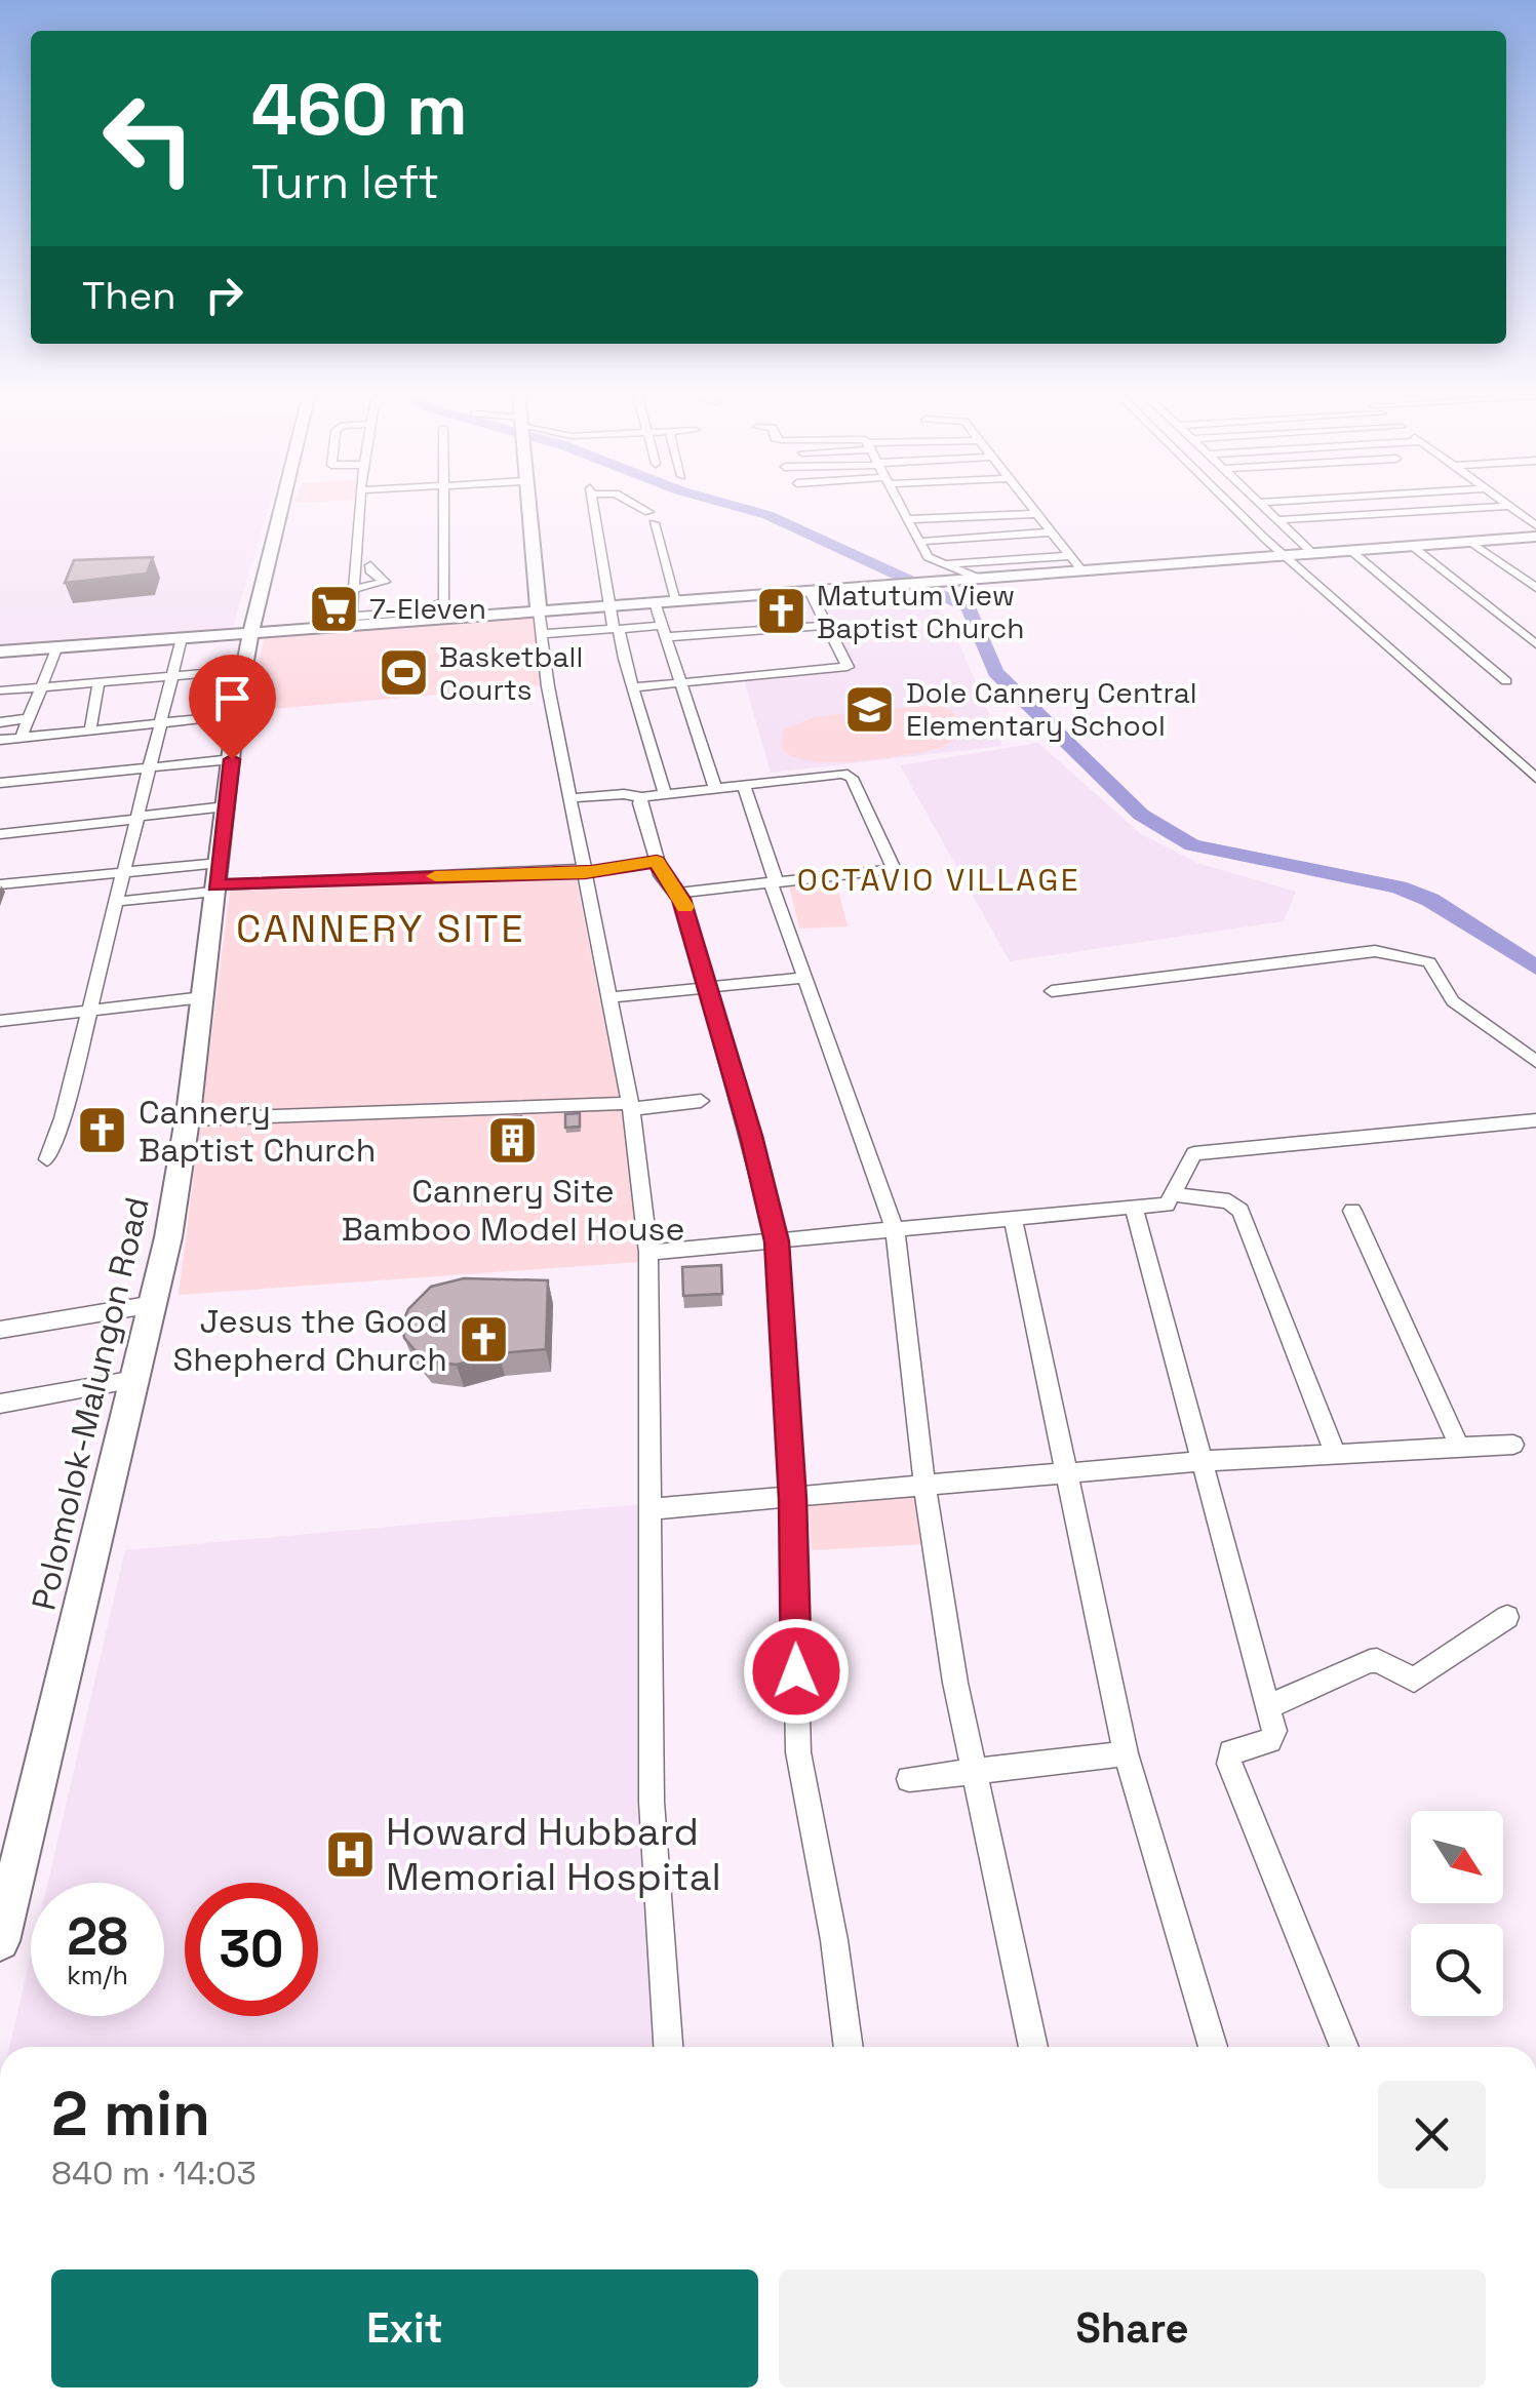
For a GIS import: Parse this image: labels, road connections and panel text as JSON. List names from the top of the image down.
{
  "streets": {
    "main road": ["Polomolok-Malungon Road"]
  },
  "districts": ["OCTAVIO VILLAGE", "CANNERY SITE"],
  "places": {
    "supermarket": ["7-Eleven"],
    "church": ["Matutum View Baptist Church", "Cannery Baptist Church", "Jesus the Good Shepherd Church"],
    "sports": ["Basketball Courts"],
    "school or university": ["Dole Cannery Central Elementary School"],
    "building": ["Cannery Site Bamboo Model House"],
    "hospital": ["Howard Hubbard Memorial Hospital"]
  },
  "north": "bottom right",
  "page": {
    "turn": ["460 m", "Turn left"],
    "then": "Then",
    "speed": "28 km/h",
    "limit": "30",
    "heading": ["2 min", "840 m · 14:03"],
    "buttons": ["Exit", "Share"]
  }
}
